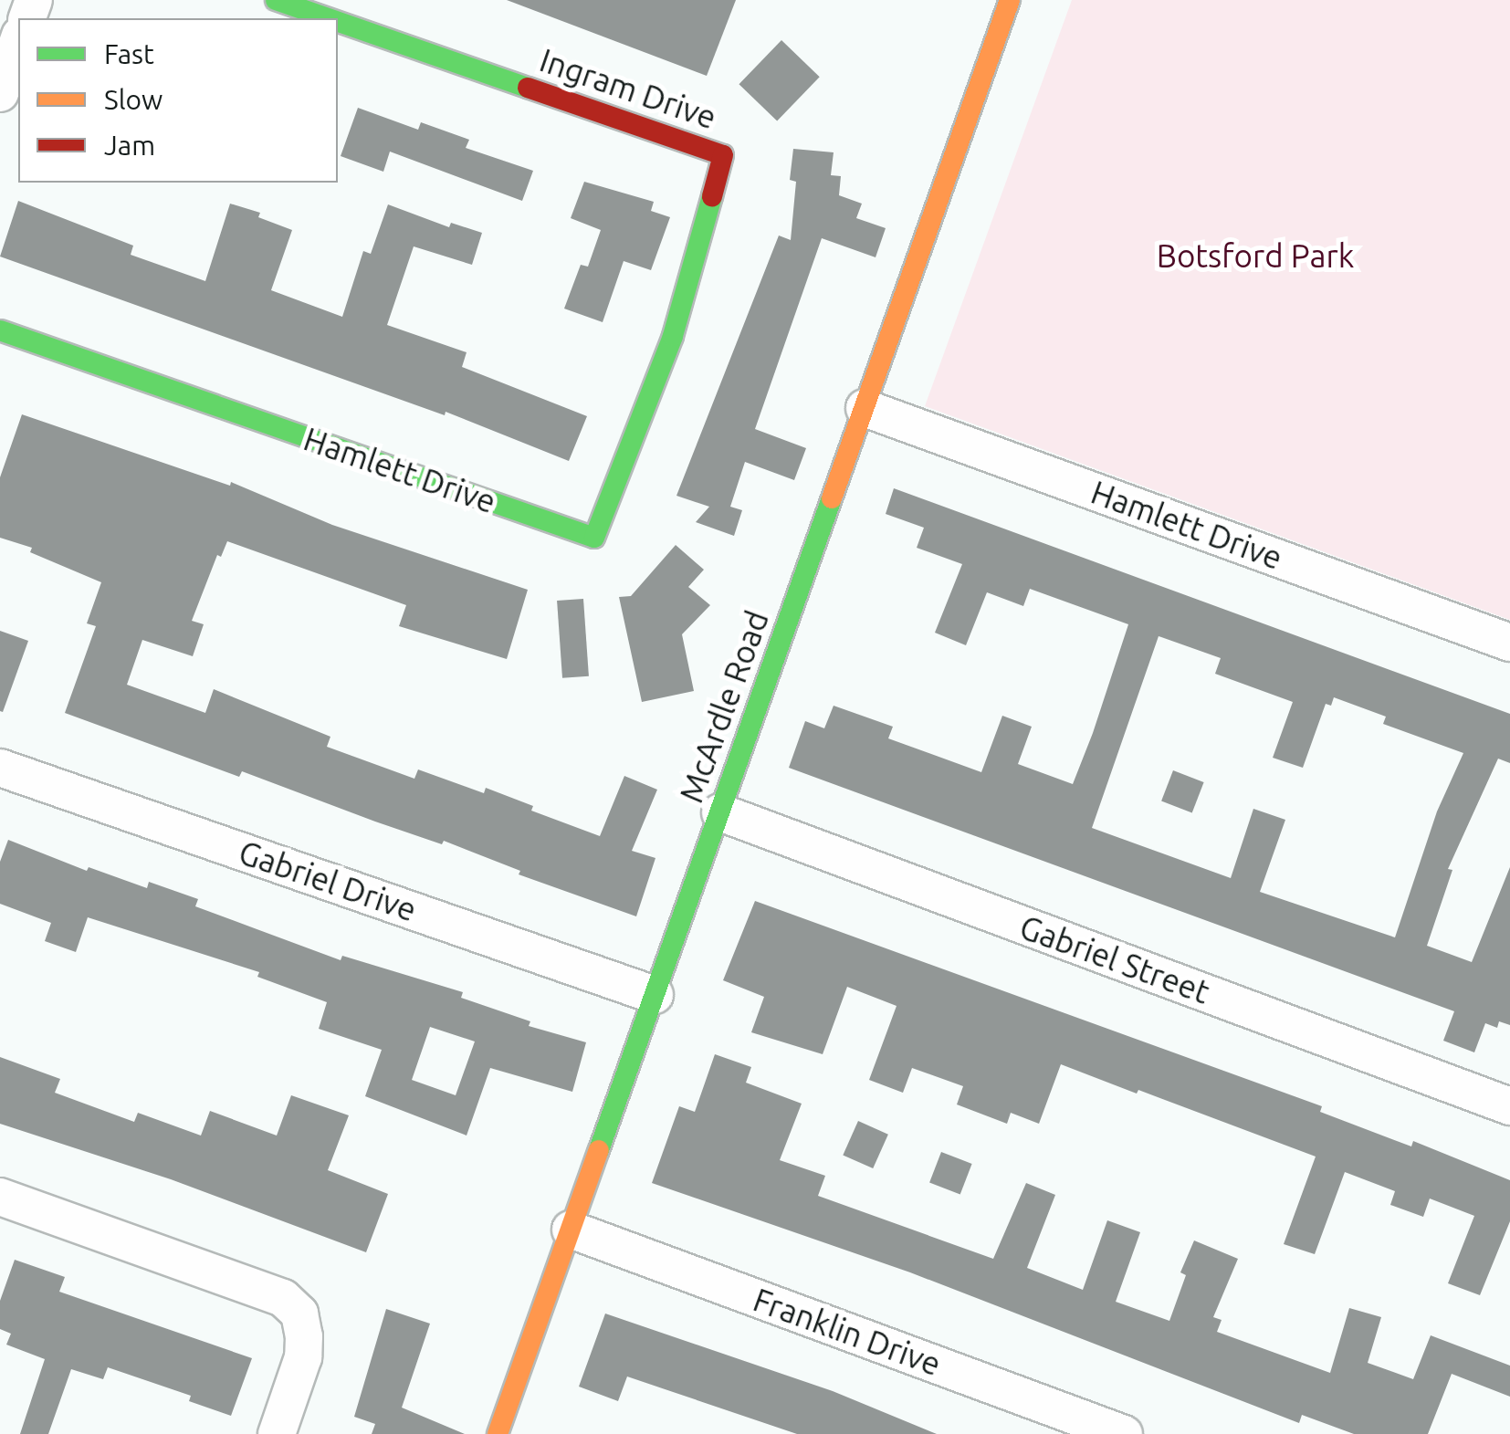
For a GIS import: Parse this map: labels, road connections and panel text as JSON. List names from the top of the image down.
{
  "streets": {
    "main road": ["Ingram Drive", "Hamlett Drive", "McArdle Road"],
    "street": ["Gabriel Drive", "Gabriel Street", "Franklin Drive"]
  },
  "crossings": [
    ["Ingram Drive", "Hamlett Drive"],
    ["Hamlett Drive", "McArdle Road"],
    ["McArdle Road", "Gabriel Drive"],
    ["McArdle Road", "Gabriel Street"],
    ["McArdle Road", "Franklin Drive"]
  ],
  "parks": ["Botsford Park"],
  "legend": ["Fast", "Slow", "Jam"]
}
